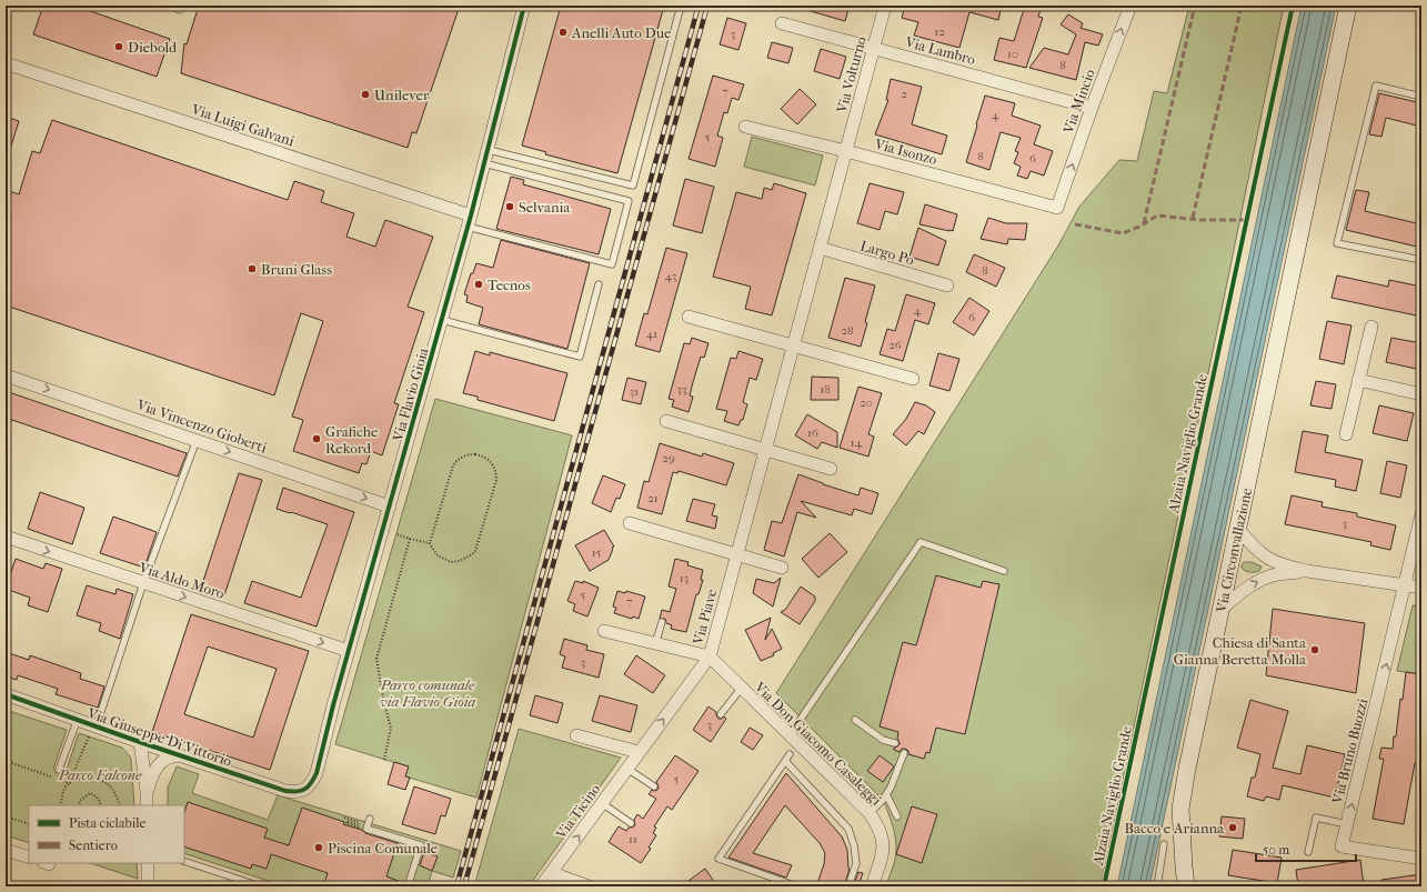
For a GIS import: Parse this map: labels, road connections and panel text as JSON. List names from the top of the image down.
{
  "streets": {
    "main road": ["Via Circonvallazione"],
    "street": [
      "Via Lambro",
      "Via Volturno",
      "Via Mincio",
      "Via Luigi Galvani",
      "Via Isonzo",
      "Largo Po",
      "Via Flavio Gioia",
      "Via Vincenzo Gioberti",
      "Via Aldo Moro",
      "Via Piave",
      "Via Giuseppe Di Vittorio",
      "Via Don Giacomo Casaleggi",
      "Via Bruno Buozzi",
      "Via Ticino"
    ],
    "cycle path": ["Alzaia Naviglio Grande"]
  },
  "crossings": [
    ["Via Lambro", "Via Volturno"],
    ["Via Lambro", "Via Mincio"],
    ["Via Volturno", "Via Isonzo"],
    ["Via Mincio", "Via Isonzo"],
    ["Via Luigi Galvani", "Via Flavio Gioia"],
    ["Via Flavio Gioia", "Via Vincenzo Gioberti"],
    ["Via Flavio Gioia", "Via Aldo Moro"],
    ["Via Flavio Gioia", "Via Giuseppe Di Vittorio"],
    ["Via Piave", "Via Don Giacomo Casaleggi"],
    ["Via Piave", "Via Ticino"],
    ["Via Don Giacomo Casaleggi", "Via Ticino"]
  ],
  "one_way": [
    "Via Mincio",
    "Via Vincenzo Gioberti",
    "Via Aldo Moro",
    "Via Bruno Buozzi",
    "Via Ticino"
  ],
  "parks": ["Parco comunale via Flavio Gioia", "Parco Falcone"],
  "places": [
    "Anelli Auto Due",
    "Diebold",
    "Unilever",
    "Selvania",
    "Bruni Glass",
    "Tecnos",
    "Grafiche Rekord",
    "Chiesa di Santa Gianna Beretta Molla",
    "Bacco e Arianna",
    "Piscina Comunale"
  ],
  "house_numbers": [
    "12",
    "3",
    "10",
    "8",
    "7",
    "2",
    "4",
    "5",
    "8",
    "6",
    "8",
    "43",
    "4",
    "6",
    "28",
    "41",
    "26",
    "33",
    "18",
    "31",
    "20",
    "16",
    "14",
    "29",
    "21",
    "3",
    "15",
    "13",
    "5",
    "7",
    "3",
    "3",
    "5",
    "11"
  ],
  "legend": ["Pista ciclabile", "Sentiero"],
  "scale_bar": "50 m"
}
